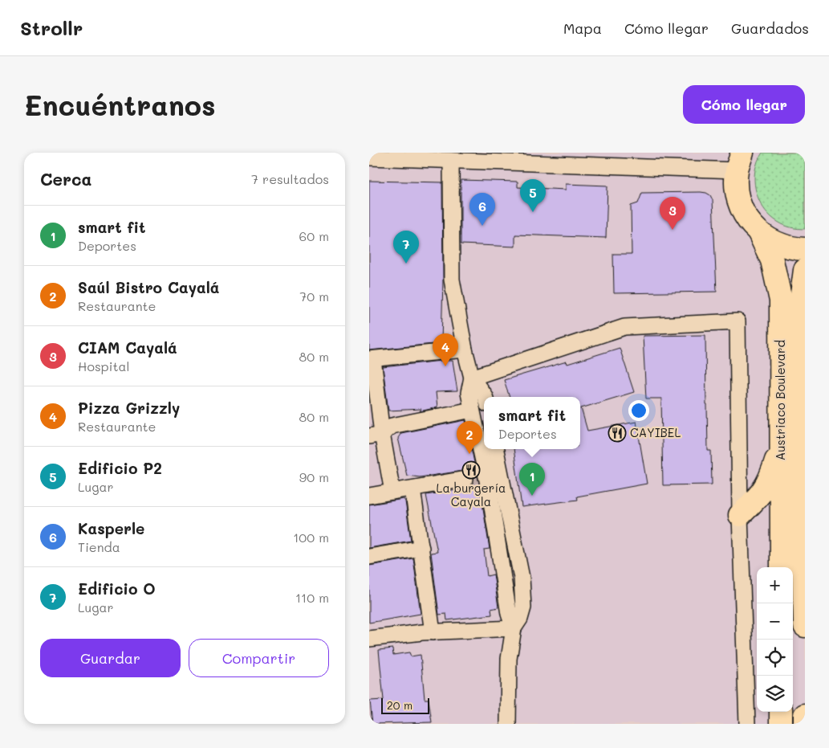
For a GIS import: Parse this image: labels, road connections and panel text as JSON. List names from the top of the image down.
{
  "streets": {
    "main road": ["Austriaco Boulevard"]
  },
  "places": {
    "restaurant": ["CAYIBEL", "La burgería Cayala"]
  },
  "scale_bar": "20 m",
  "page": {
    "header": "Strollr",
    "nav": ["Mapa", "Cómo llegar", "Guardados"],
    "buttons": [
      "Cómo llegar",
      ["Guardar", "Compartir"]
    ],
    "title": "Encuéntranos",
    "heading": ["Cerca", "7 resultados"],
    "pins": [
      "5",
      "6",
      "3",
      "7",
      "4",
      "2",
      "1"
    ],
    "list": [
      {
        "mark": "1",
        "name": "smart fit",
        "note": "Deportes",
        "value": "60 m"
      },
      {
        "mark": "2",
        "name": "Saúl Bistro Cayalá",
        "note": "Restaurante",
        "value": "70 m"
      },
      {
        "mark": "3",
        "name": "CIAM Cayalá",
        "note": "Hospital",
        "value": "80 m"
      },
      {
        "mark": "4",
        "name": "Pizza Grizzly",
        "note": "Restaurante",
        "value": "80 m"
      },
      {
        "mark": "5",
        "name": "Edificio P2",
        "note": "Lugar",
        "value": "90 m"
      },
      {
        "mark": "6",
        "name": "Kasperle",
        "note": "Tienda",
        "value": "100 m"
      },
      {
        "mark": "7",
        "name": "Edificio O",
        "note": "Lugar",
        "value": "110 m"
      }
    ],
    "popup": ["smart fit", "Deportes"],
    "map_buttons": ["+", "−"],
    "scale": "20 m"
  }
}
